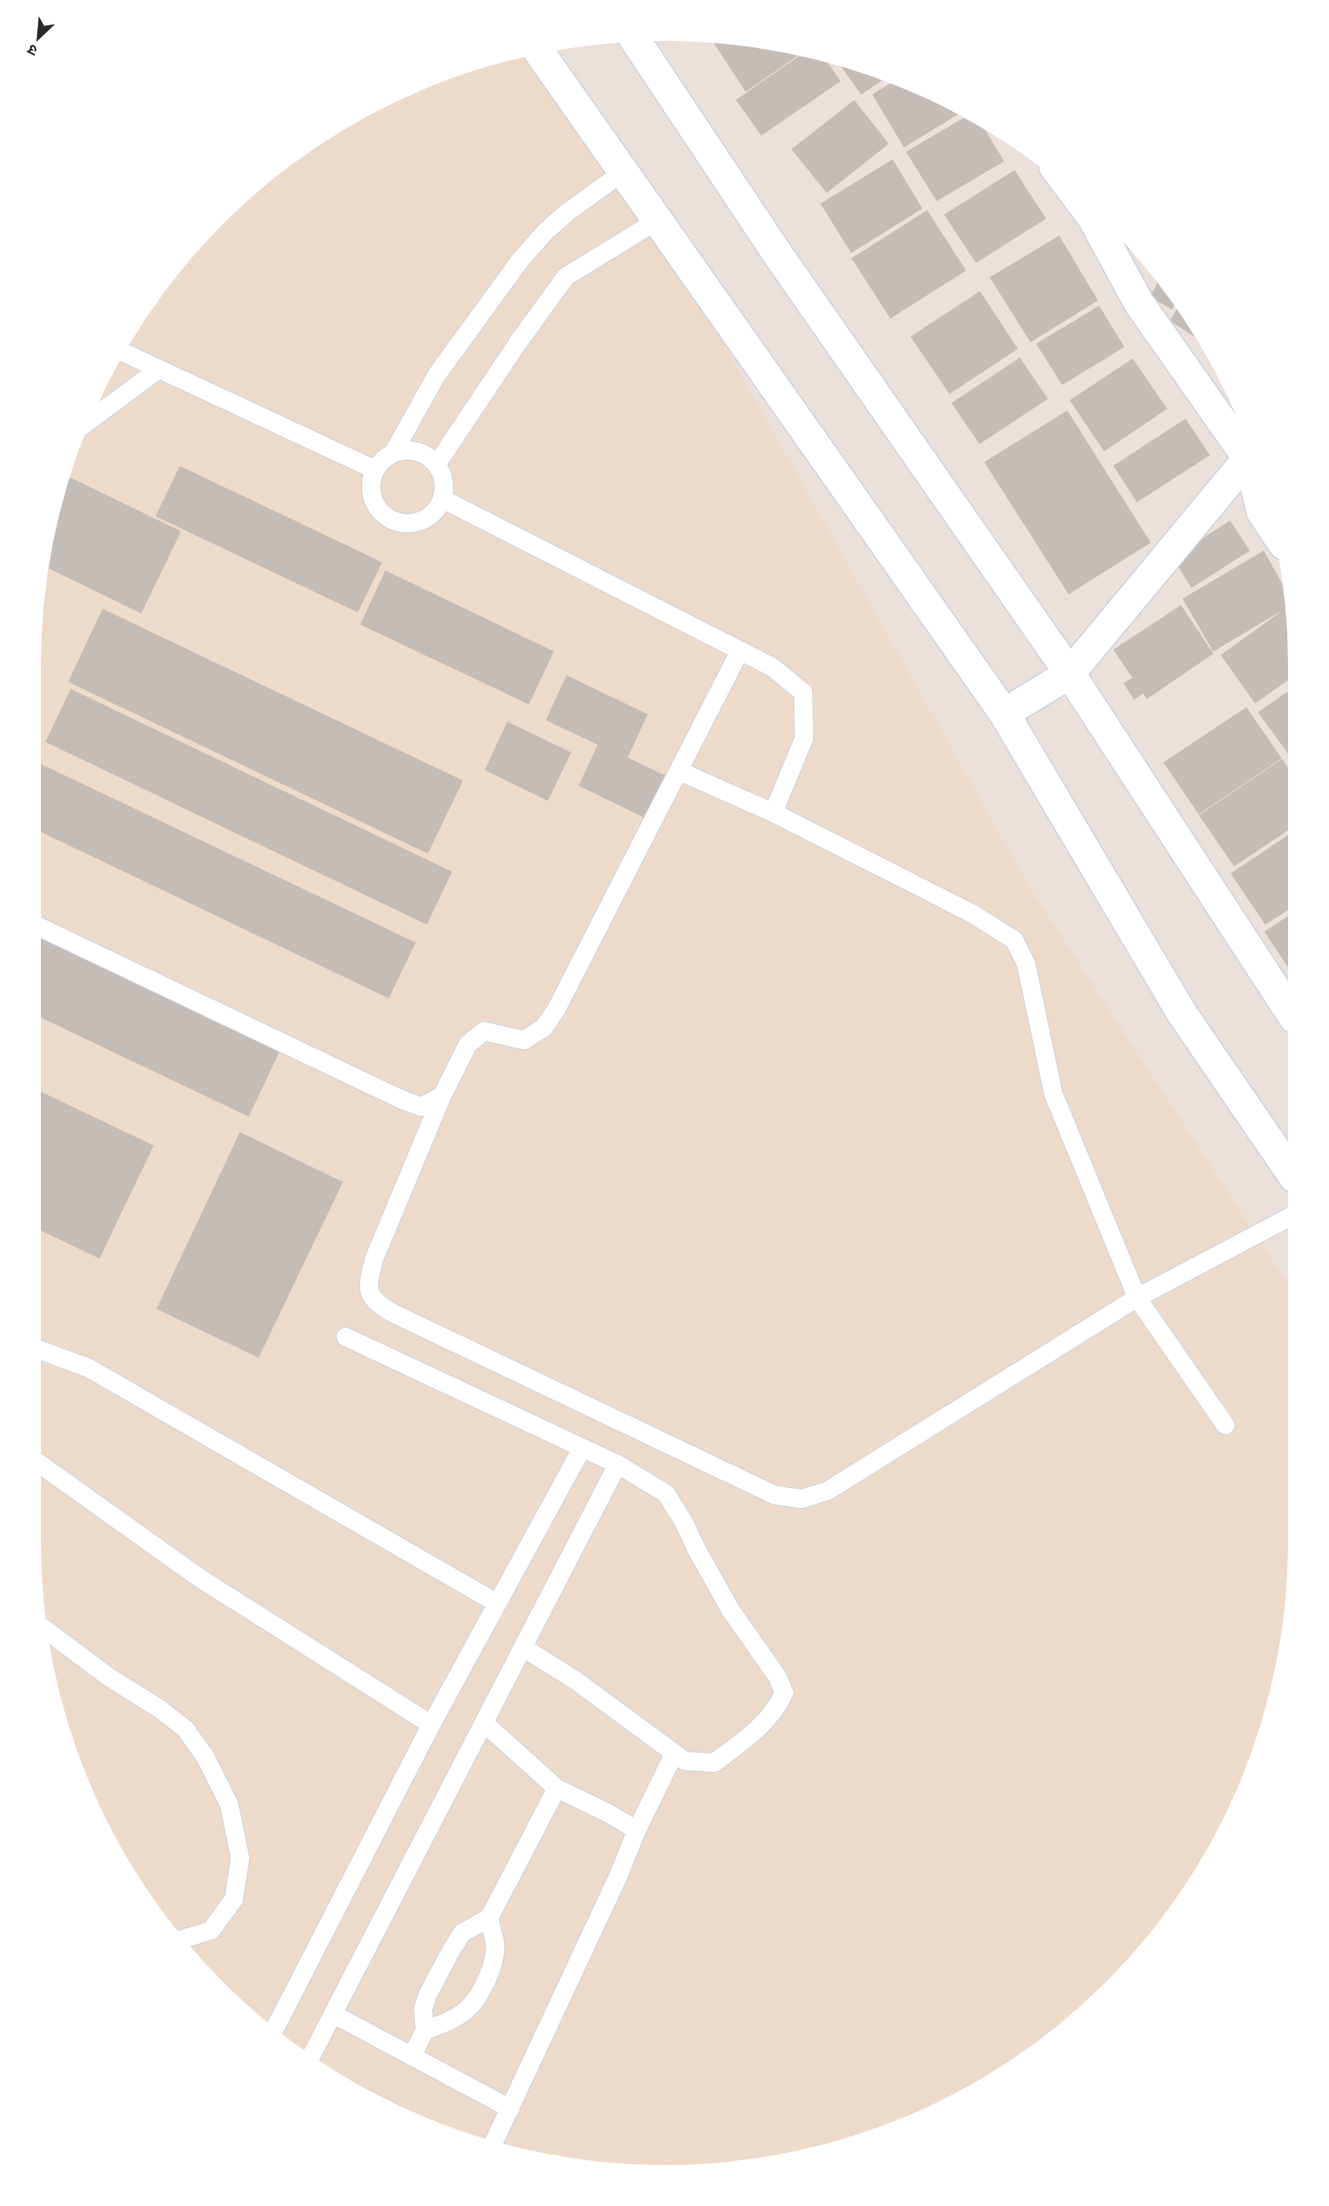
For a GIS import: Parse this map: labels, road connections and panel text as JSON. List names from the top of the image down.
{
  "north": "bottom left"
}
